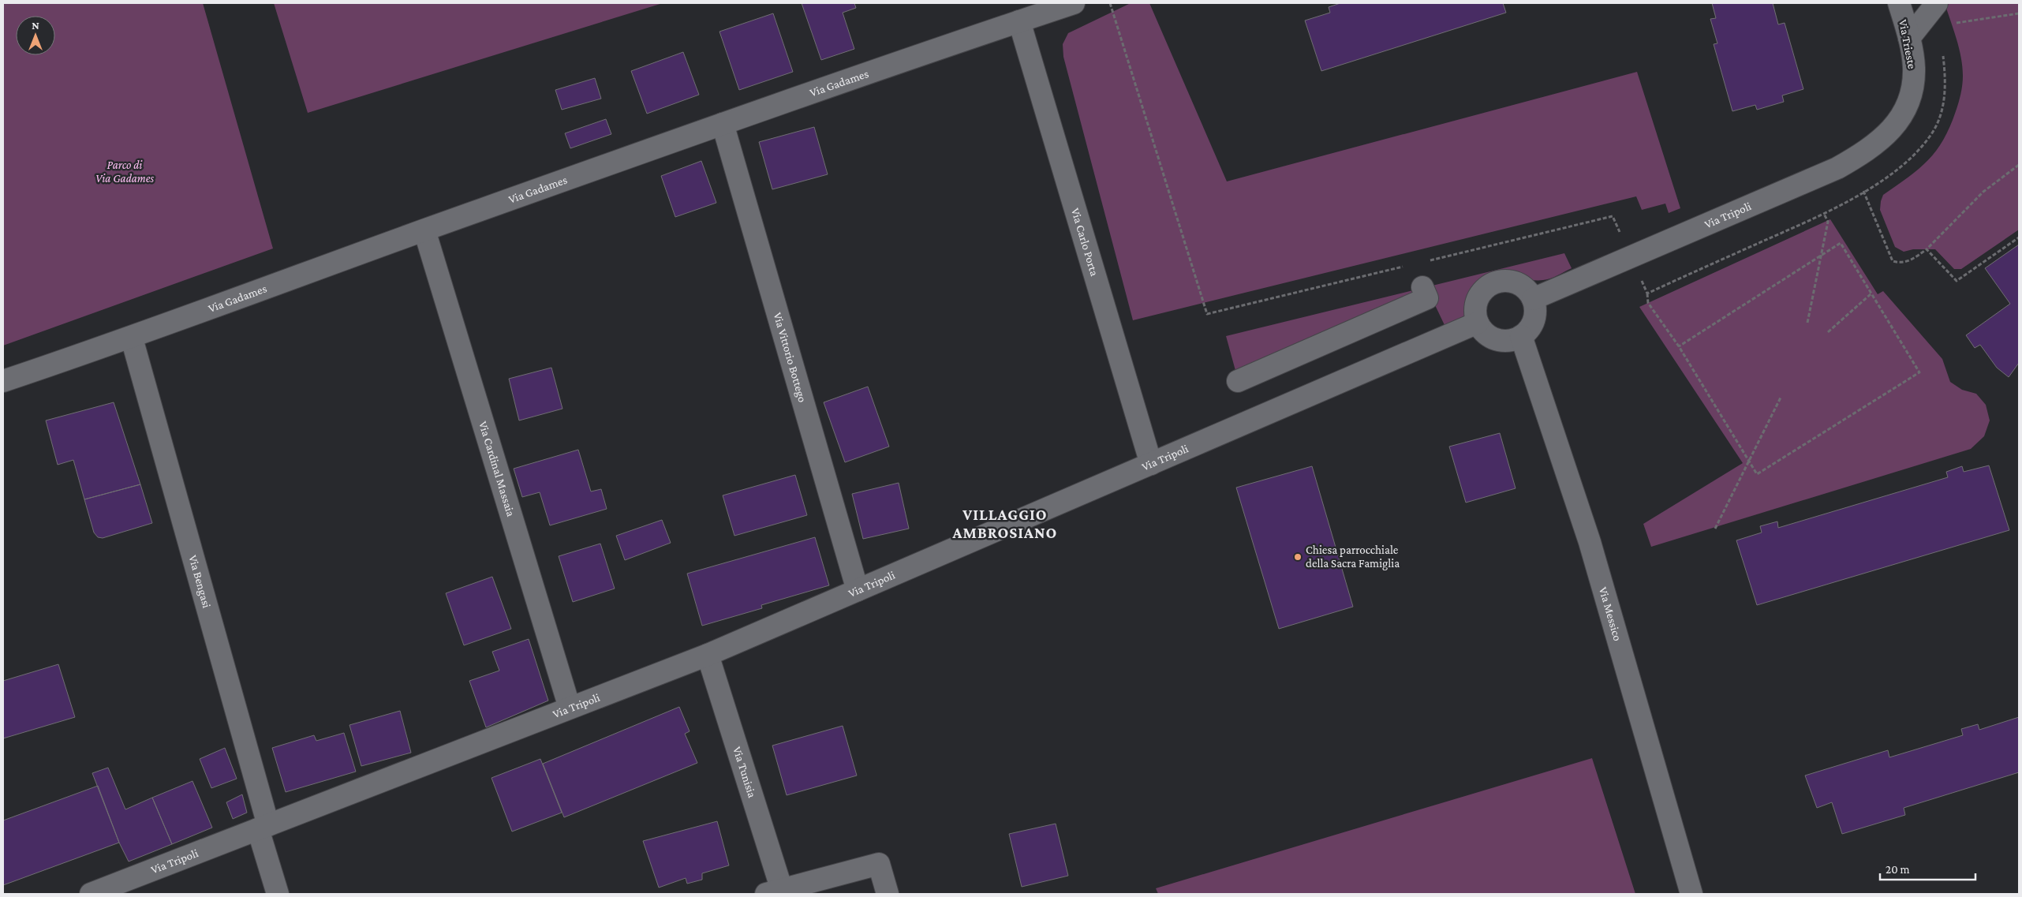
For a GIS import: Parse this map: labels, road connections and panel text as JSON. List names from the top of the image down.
{
  "streets": {
    "street": [
      "Via Trieste",
      "Via Gadames",
      "Via Tripoli",
      "Via Carlo Porta",
      "Via Vittorio Bottego",
      "Via Cardinal Massaia",
      "Via Bengasi",
      "Via Messico",
      "Via Tunisia"
    ]
  },
  "crossings": [
    ["Via Trieste", "Via Tripoli"],
    ["Via Gadames", "Via Carlo Porta"],
    ["Via Gadames", "Via Vittorio Bottego"],
    ["Via Gadames", "Via Cardinal Massaia"],
    ["Via Gadames", "Via Bengasi"],
    ["Via Tripoli", "Via Carlo Porta"],
    ["Via Tripoli", "Via Vittorio Bottego"],
    ["Via Tripoli", "Via Cardinal Massaia"],
    ["Via Tripoli", "Via Bengasi"],
    ["Via Tripoli", "Via Messico"],
    ["Via Tripoli", "Via Tunisia"]
  ],
  "districts": ["VILLAGGIO AMBROSIANO"],
  "parks": ["Parco di Via Gadames"],
  "places": ["Chiesa parrocchiale della Sacra Famiglia"],
  "scale_bar": "20 m",
  "north": "top"
}
